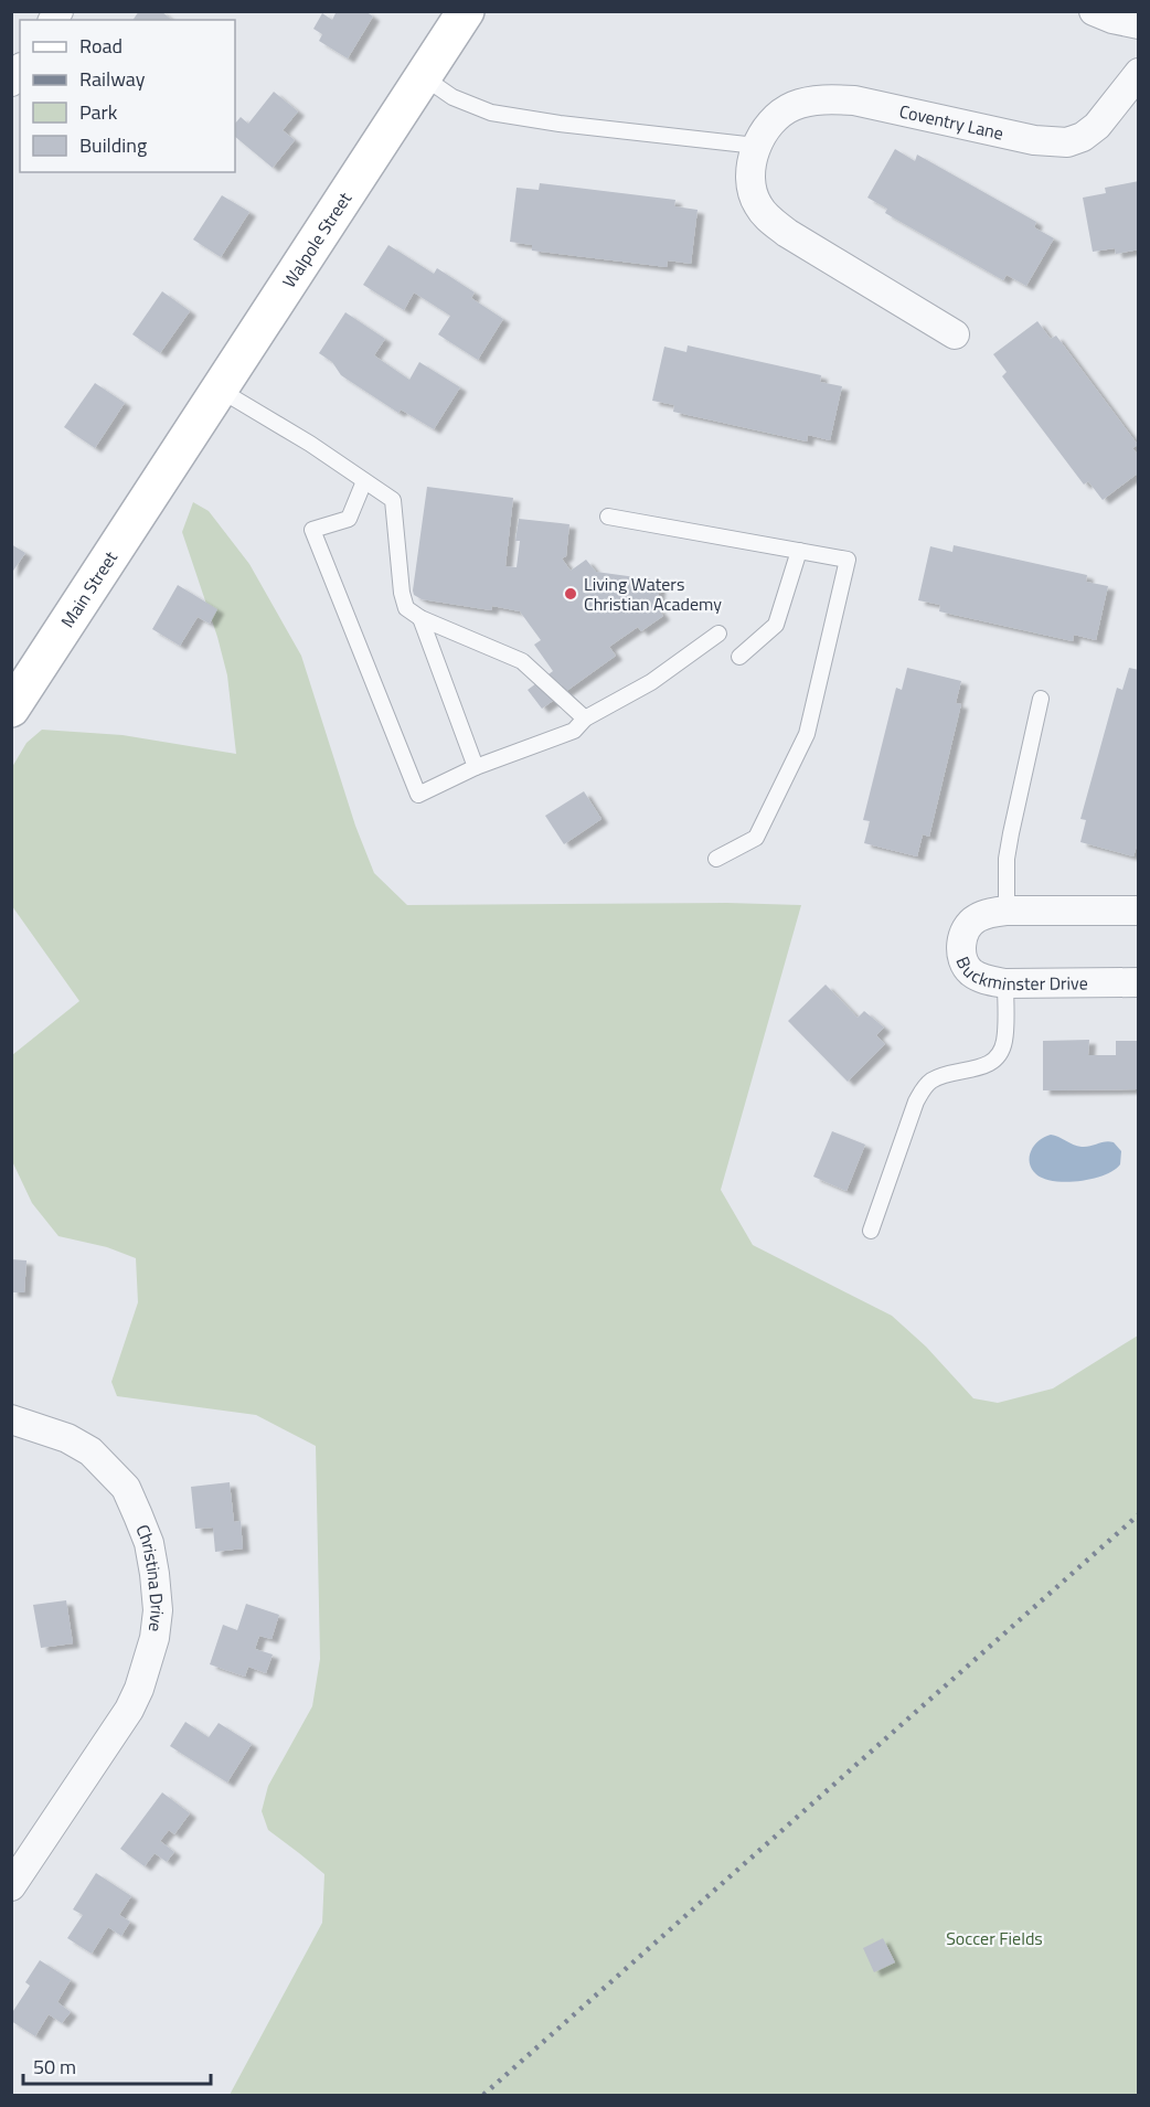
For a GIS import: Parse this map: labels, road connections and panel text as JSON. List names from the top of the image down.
{
  "streets": {
    "main road": ["Walpole Street", "Main Street"],
    "street": ["Coventry Lane", "Buckminster Drive", "Christina Drive"]
  },
  "crossings": [
    ["Walpole Street", "Main Street"]
  ],
  "parks": ["Soccer Fields"],
  "places": ["Living Waters Christian Academy"],
  "legend": [
    "Road",
    "Railway",
    "Park",
    "Building"
  ],
  "scale_bar": "50 m"
}
